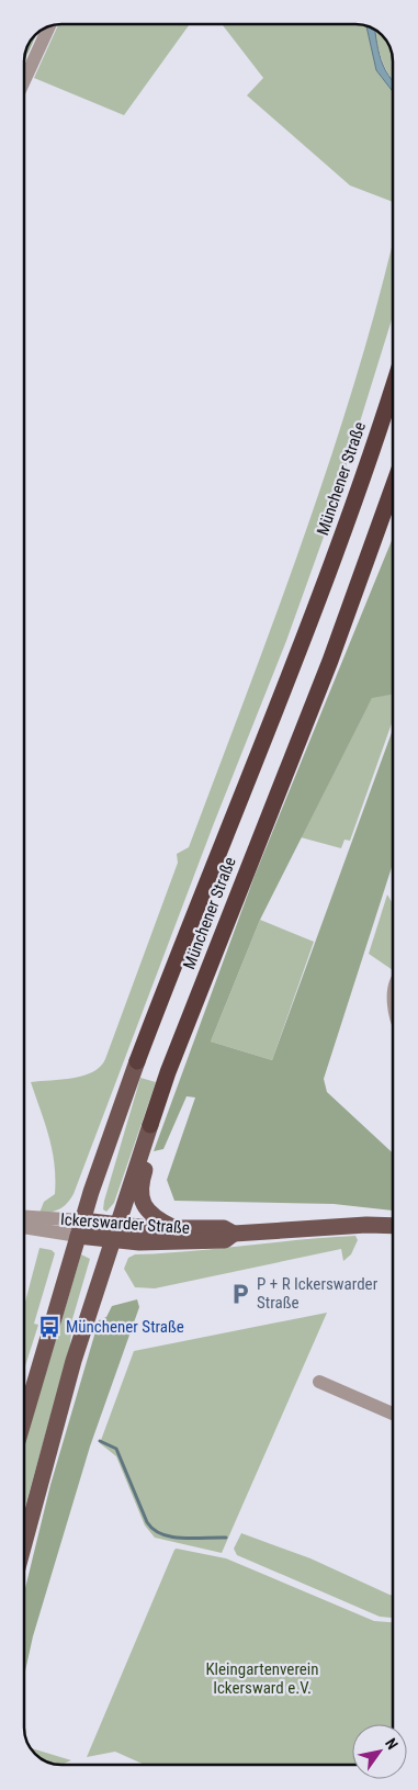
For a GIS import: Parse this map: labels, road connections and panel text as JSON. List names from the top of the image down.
{
  "streets": {
    "highway": ["Münchener Straße"],
    "main road": ["Ickerswarder Straße"]
  },
  "crossings": [
    ["Münchener Straße", "Ickerswarder Straße"]
  ],
  "parks": ["Kleingartenverein Ickersward e.V."],
  "places": {
    "parking": ["P + R Ickerswarder Straße"],
    "bus stop": ["Münchener Straße"]
  },
  "north": "top right"
}
